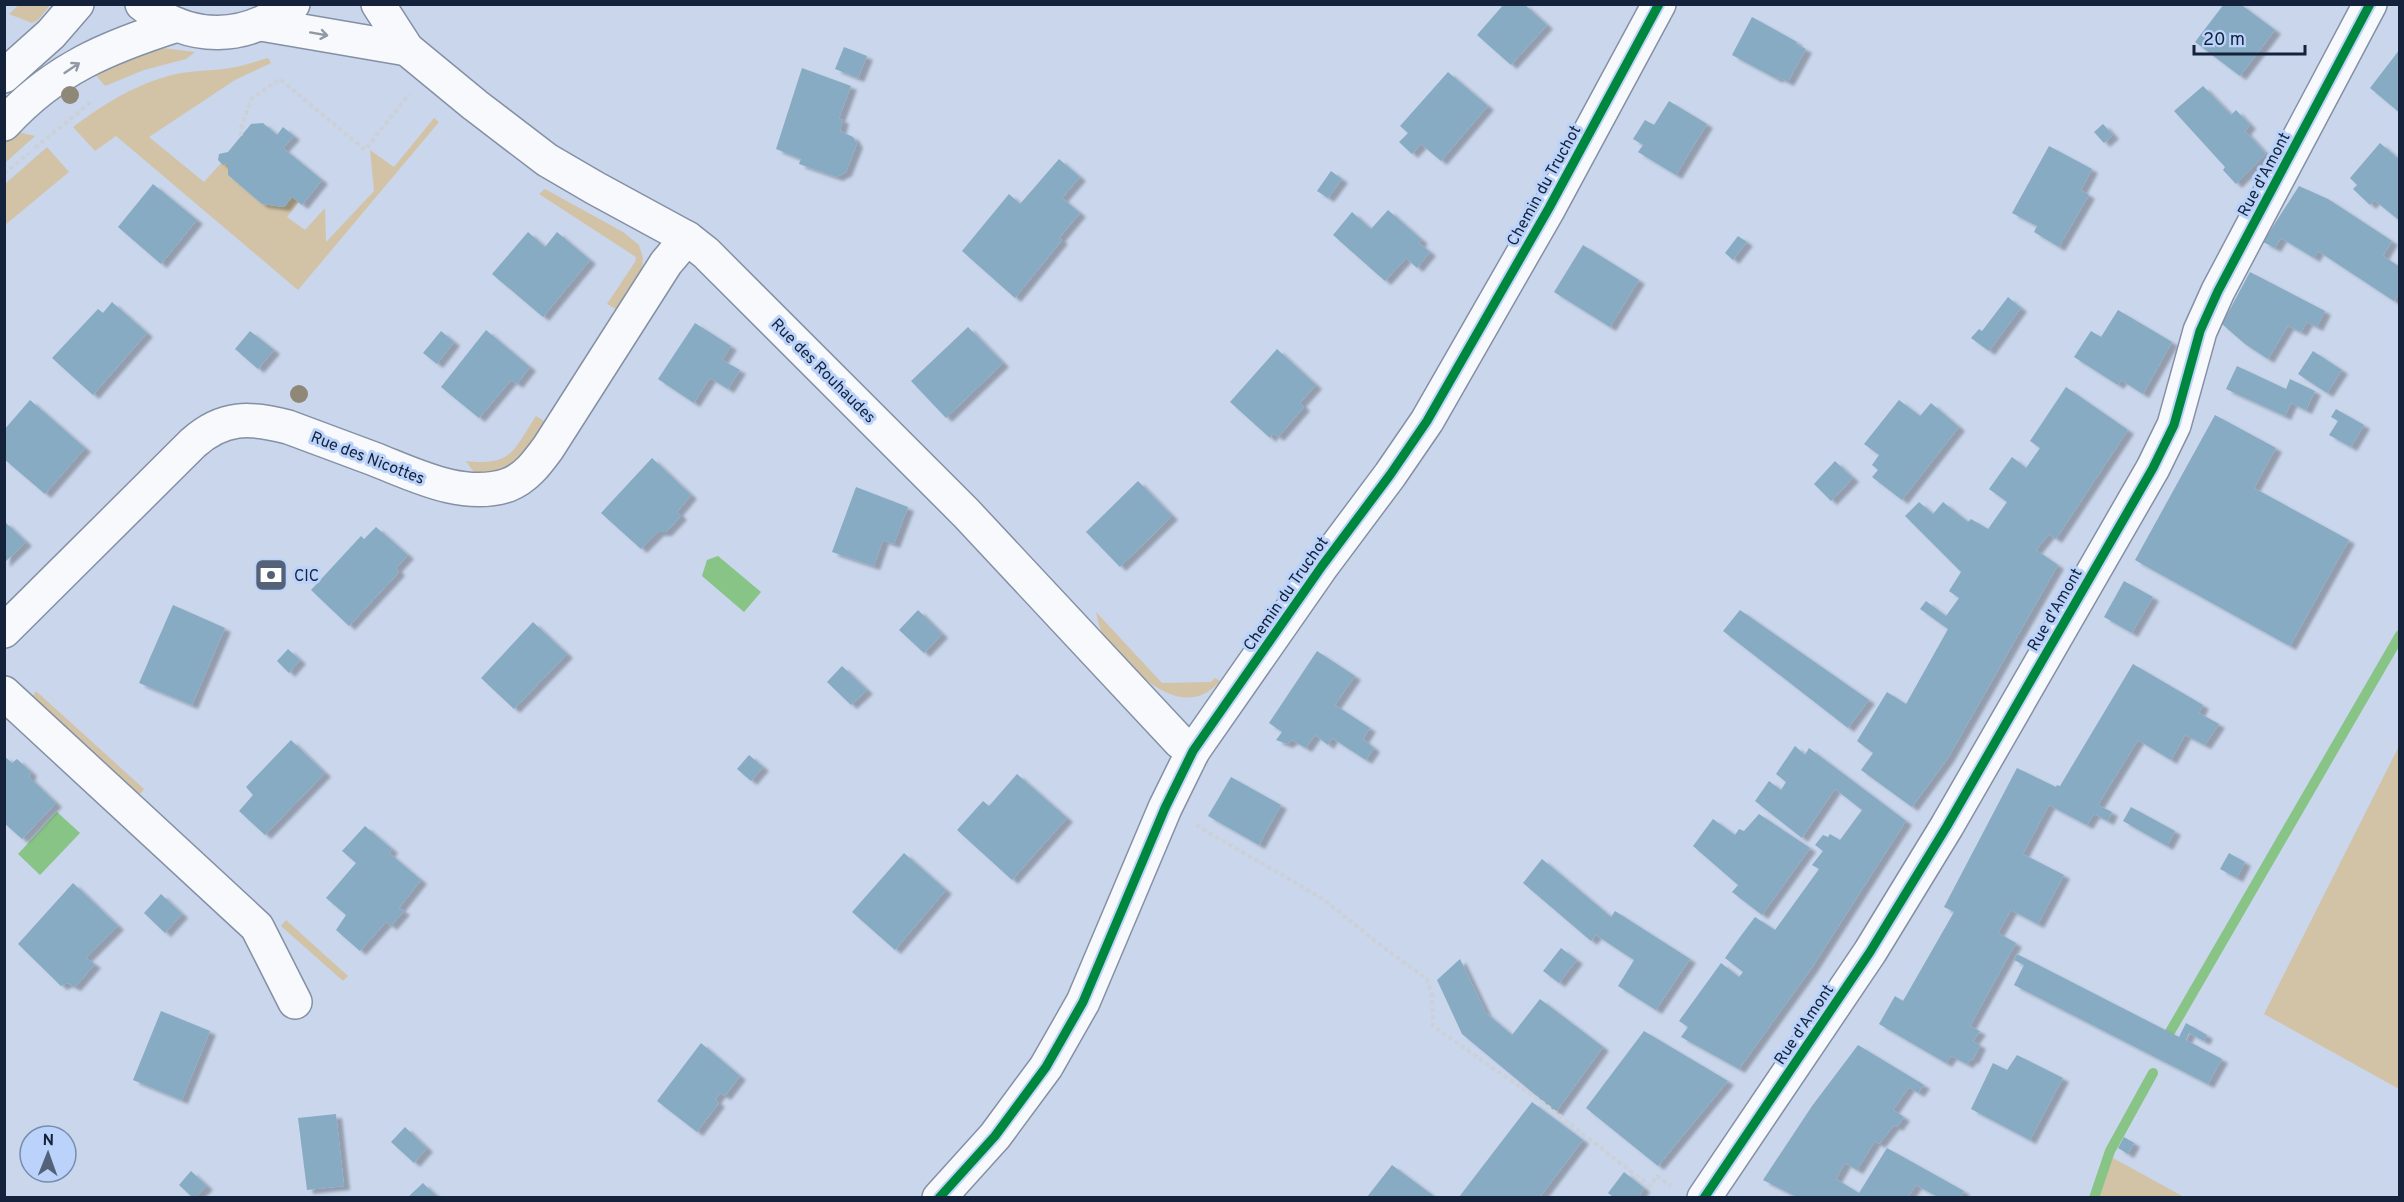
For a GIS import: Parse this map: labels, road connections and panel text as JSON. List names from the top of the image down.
{
  "streets": {
    "street": [
      "Rue d'Amont",
      "Chemin du Truchot",
      "Rue des Rouhaudes",
      "Rue des Nicottes"
    ]
  },
  "crossings": [
    ["Chemin du Truchot", "Rue des Rouhaudes"],
    ["Rue des Rouhaudes", "Rue des Nicottes"]
  ],
  "places": {
    "bank": ["CIC"]
  },
  "scale_bar": "20 m",
  "north": "top"
}
